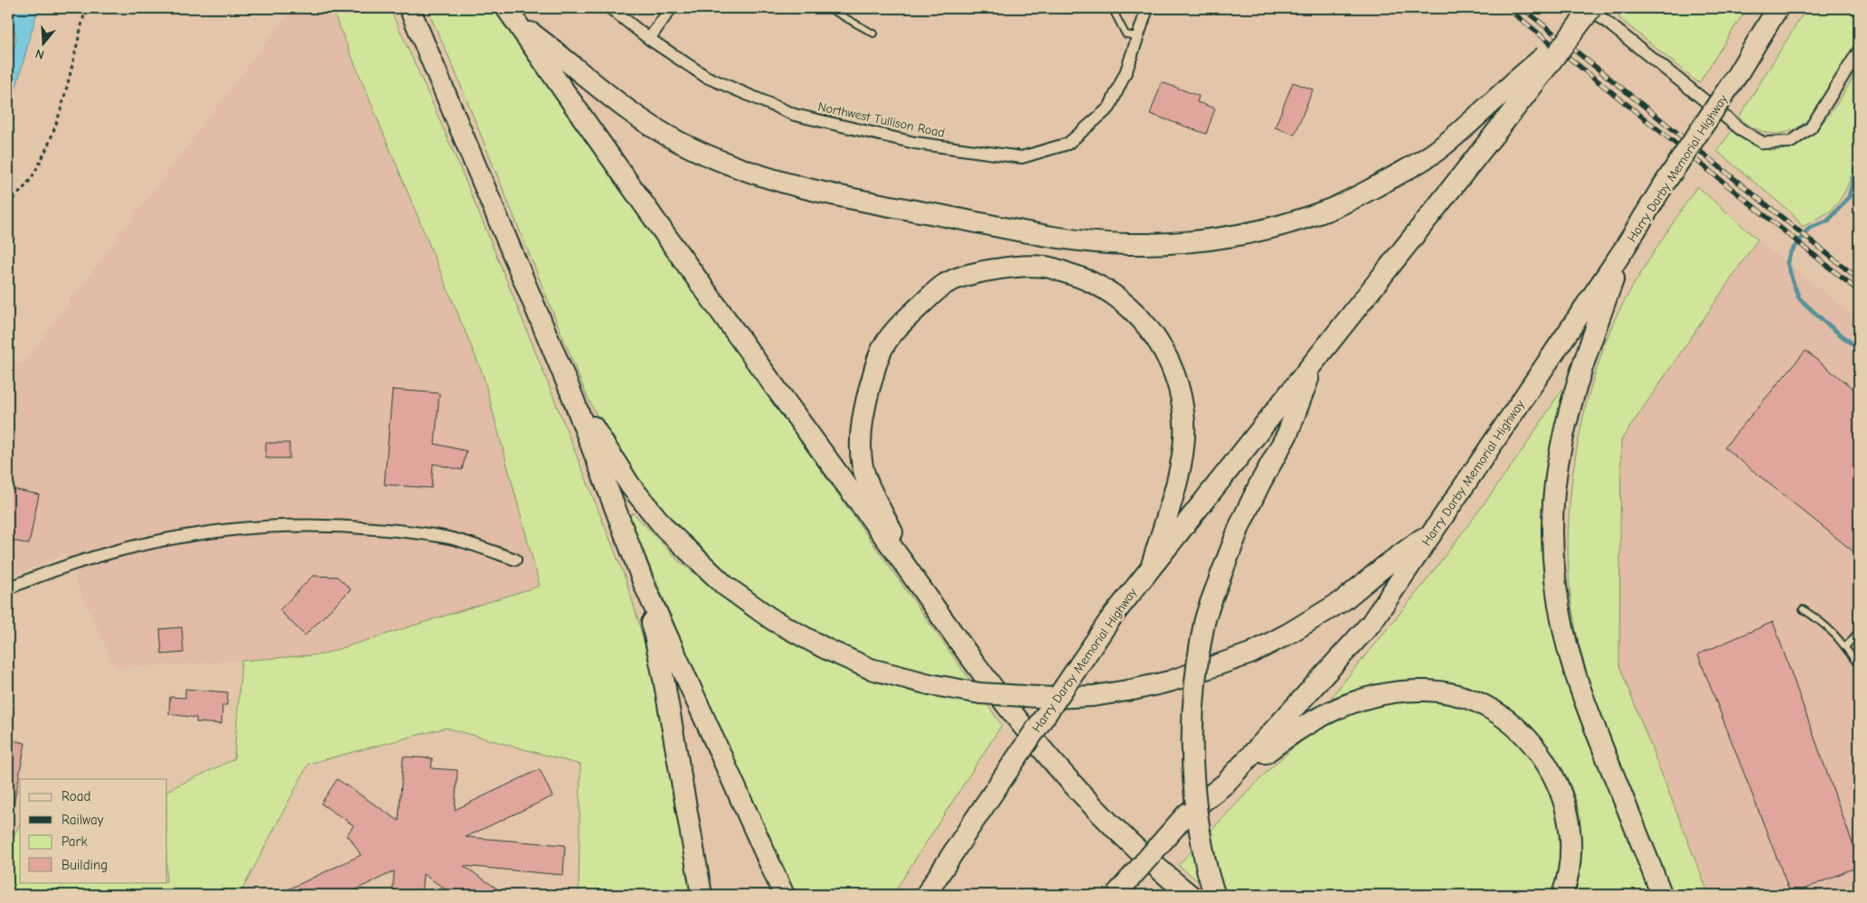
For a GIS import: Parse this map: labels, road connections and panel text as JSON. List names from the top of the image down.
{
  "streets": {
    "highway": ["Harry Darby Memorial Highway"],
    "street": ["Northwest Tullison Road"]
  },
  "legend": [
    "Road",
    "Railway",
    "Park",
    "Building"
  ],
  "north": "bottom"
}
